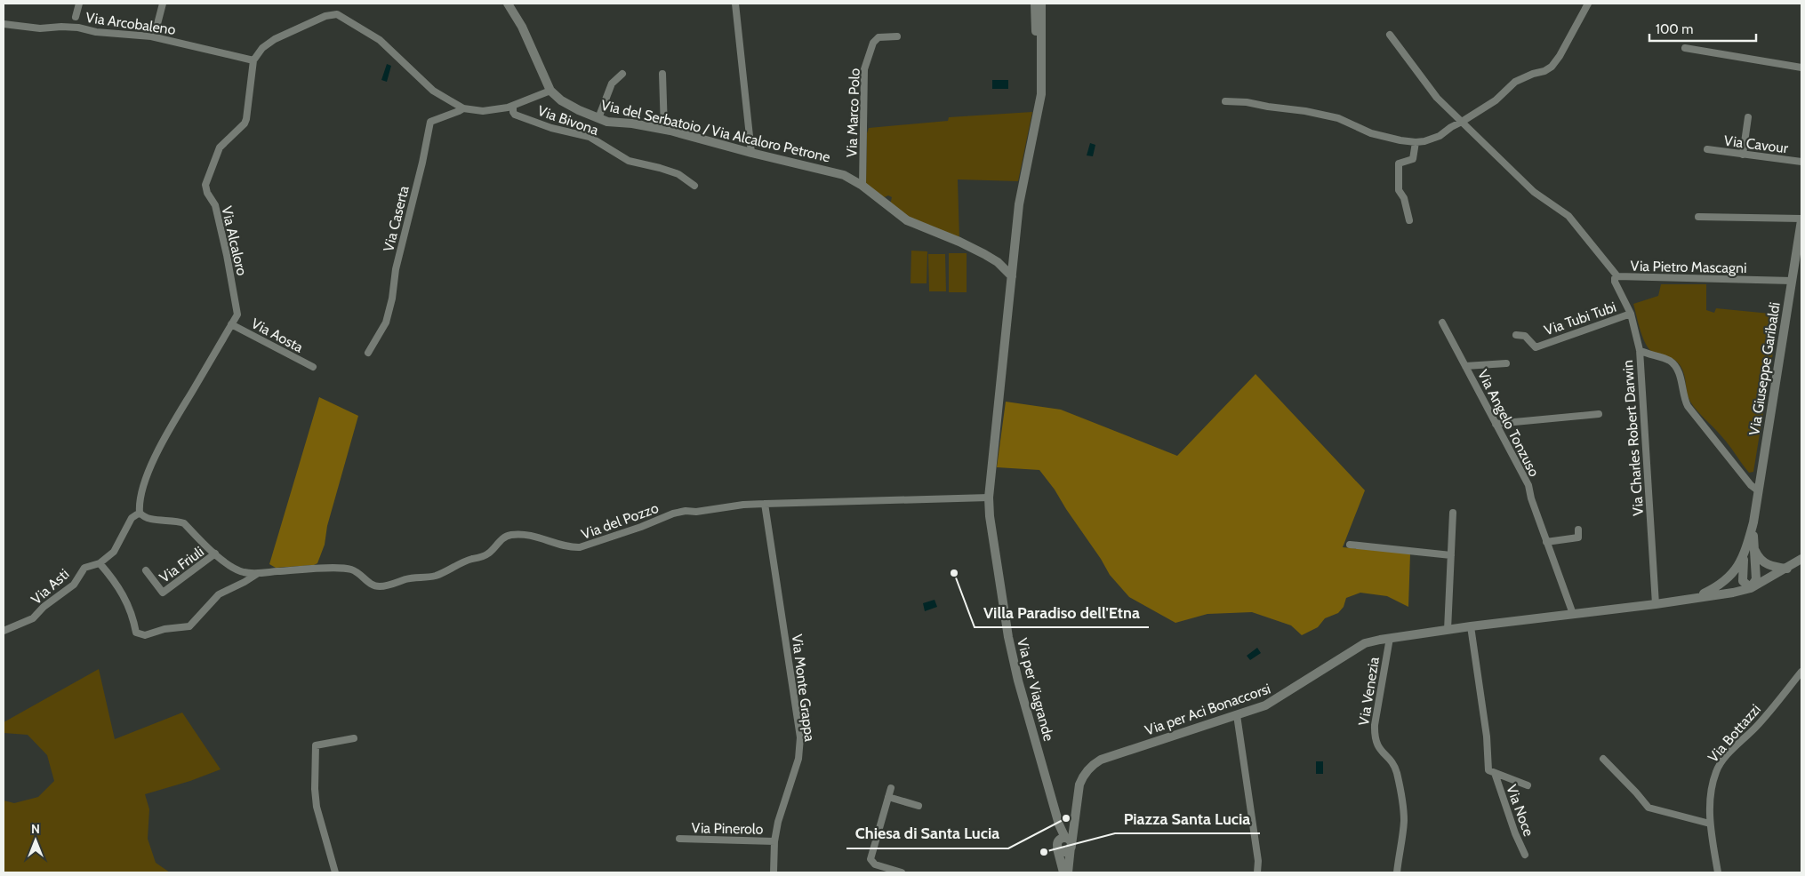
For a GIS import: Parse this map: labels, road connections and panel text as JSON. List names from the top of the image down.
{
  "streets": {
    "main road": [
      "Via del Serbatoio / Via Alcaloro Petrone",
      "Via Giuseppe Garibaldi",
      "Via per Viagrande",
      "Via per Aci Bonaccorsi"
    ],
    "street": [
      "Via Arcobaleno",
      "Via Marco Polo",
      "Via Bivona",
      "Via Cavour",
      "Via Caserta",
      "Via Alcaloro",
      "Via Pietro Mascagni",
      "Via Tubi Tubi",
      "Via Aosta",
      "Via Angelo Tonzuso",
      "Via Charles Robert Darwin",
      "Via del Pozzo",
      "Via Friuli",
      "Via Asti",
      "Via Monte Grappa",
      "Via Venezia",
      "Via Bottazzi",
      "Via Noce",
      "Via Pinerolo"
    ]
  },
  "crossings": [
    ["Via Arcobaleno", "Via Alcaloro"],
    ["Via Marco Polo", "Via del Serbatoio / Via Alcaloro Petrone"],
    ["Via del Serbatoio / Via Alcaloro Petrone", "Via per Viagrande"],
    ["Via Alcaloro", "Via Aosta"],
    ["Via Alcaloro", "Via del Pozzo"],
    ["Via Alcaloro", "Via Asti"],
    ["Via Pietro Mascagni", "Via Giuseppe Garibaldi"],
    ["Via Pietro Mascagni", "Via Charles Robert Darwin"],
    ["Via Tubi Tubi", "Via Charles Robert Darwin"],
    ["Via Angelo Tonzuso", "Via per Aci Bonaccorsi"],
    ["Via Charles Robert Darwin", "Via per Aci Bonaccorsi"],
    ["Via del Pozzo", "Via Friuli"],
    ["Via del Pozzo", "Via Asti"],
    ["Via del Pozzo", "Via Monte Grappa"],
    ["Via del Pozzo", "Via per Viagrande"],
    ["Via Monte Grappa", "Via Pinerolo"],
    ["Via per Viagrande", "Via per Aci Bonaccorsi"],
    ["Via Venezia", "Via per Aci Bonaccorsi"],
    ["Via per Aci Bonaccorsi", "Via Noce"]
  ],
  "places": ["Villa Paradiso dell'Etna", "Chiesa di Santa Lucia", "Piazza Santa Lucia"],
  "scale_bar": "100 m",
  "north": "top"
}
